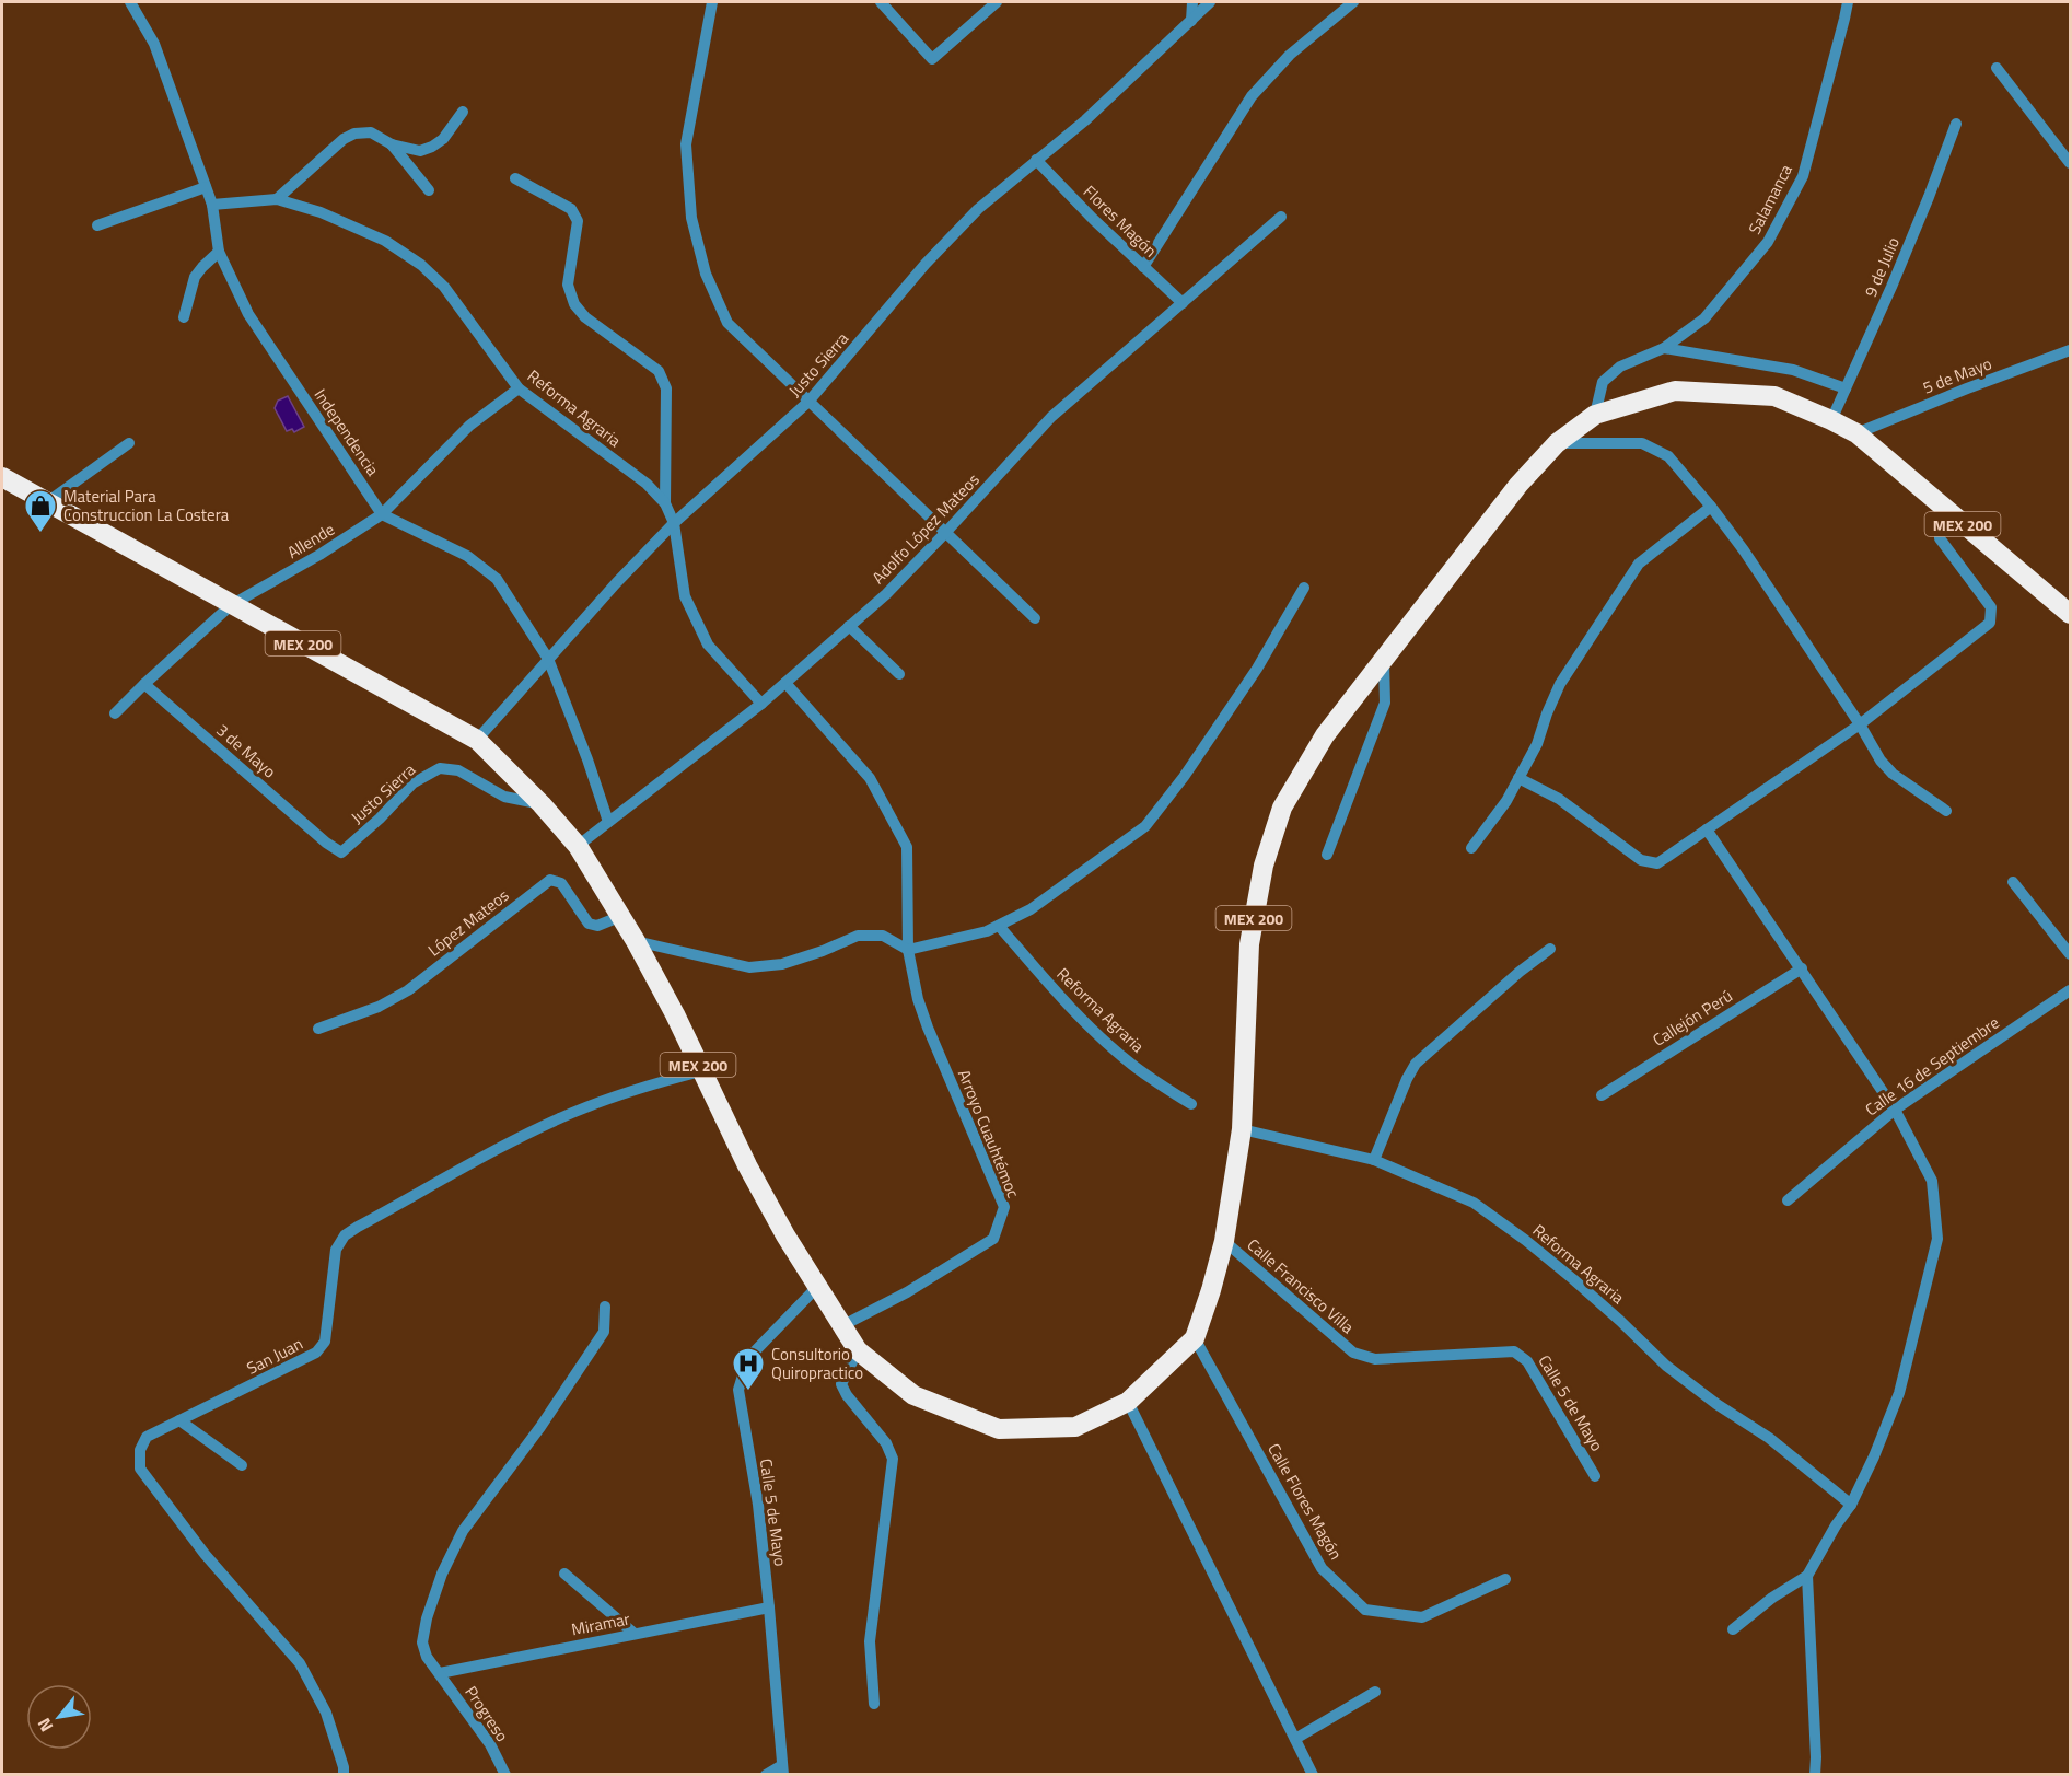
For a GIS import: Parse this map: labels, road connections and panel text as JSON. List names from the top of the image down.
{
  "streets": {
    "highway": ["MEX 200"],
    "street": [
      "Salamanca",
      "Flores Magón",
      "9 de Julio",
      "Justo Sierra",
      "5 de Mayo",
      "Reforma Agraria",
      "Independencia",
      "Adolfo López Mateos",
      "Allende",
      "3 de Mayo",
      "López Mateos",
      "Callejón Perú",
      "Calle 16 de Septiembre",
      "Arroyo Cuauhtémoc",
      "Calle Francisco Villa",
      "San Juan",
      "Calle 5 de Mayo",
      "Calle Flores Magón",
      "Miramar",
      "Progreso"
    ]
  },
  "crossings": [
    ["Salamanca", "MEX 200"],
    ["Flores Magón", "Justo Sierra"],
    ["Flores Magón", "Adolfo López Mateos"],
    ["9 de Julio", "MEX 200"],
    ["Justo Sierra", "Reforma Agraria"],
    ["Justo Sierra", "MEX 200"],
    ["Justo Sierra", "3 de Mayo"],
    ["5 de Mayo", "MEX 200"],
    ["Reforma Agraria", "Independencia"],
    ["Reforma Agraria", "MEX 200"],
    ["Reforma Agraria", "Adolfo López Mateos"],
    ["Reforma Agraria", "Allende"],
    ["Independencia", "Allende"],
    ["MEX 200", "Adolfo López Mateos"],
    ["MEX 200", "Allende"],
    ["MEX 200", "López Mateos"],
    ["MEX 200", "Arroyo Cuauhtémoc"],
    ["MEX 200", "Calle Francisco Villa"],
    ["MEX 200", "San Juan"],
    ["MEX 200", "Calle 5 de Mayo"],
    ["MEX 200", "Calle Flores Magón"],
    ["Allende", "3 de Mayo"],
    ["Calle Francisco Villa", "Calle 5 de Mayo"],
    ["Calle 5 de Mayo", "Miramar"],
    ["Miramar", "Progreso"]
  ],
  "places": {
    "shop": ["Material Para Construccion La Costera"],
    "hospital": ["Consultorio Quiropractico"]
  },
  "north": "bottom left"
}
